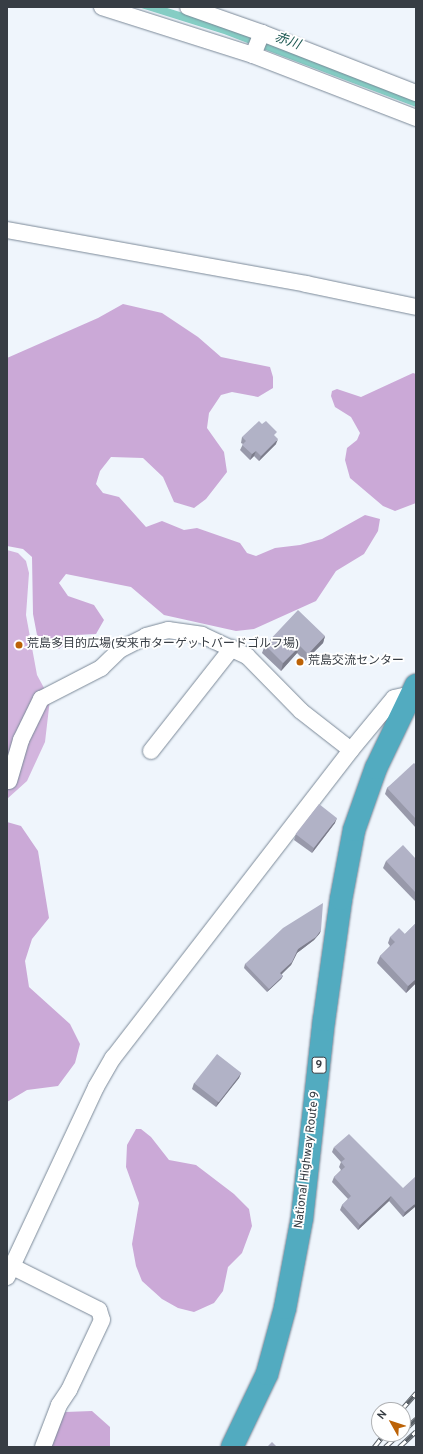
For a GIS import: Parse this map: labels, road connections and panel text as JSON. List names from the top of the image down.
{
  "streets": {
    "highway": ["9", "National Highway Route 9"]
  },
  "water": ["赤川"],
  "places": ["荒島多目的広場(安来市ターゲットバードゴルフ場)", "荒島交流センター"],
  "north": "top left"
}
